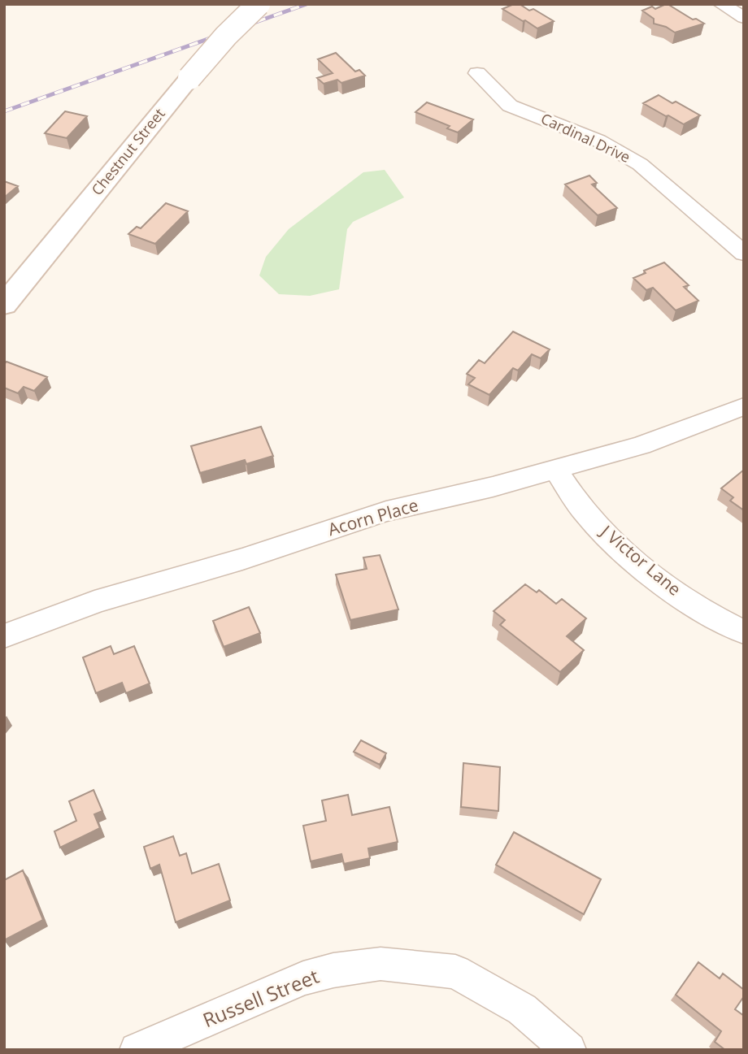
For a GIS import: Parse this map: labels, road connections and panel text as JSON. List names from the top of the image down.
{
  "streets": {
    "main road": ["Chestnut Street"],
    "street": [
      "Cardinal Drive",
      "Acorn Place",
      "J Victor Lane",
      "Russell Street"
    ]
  },
  "crossings": [
    ["Acorn Place", "J Victor Lane"]
  ]
}
